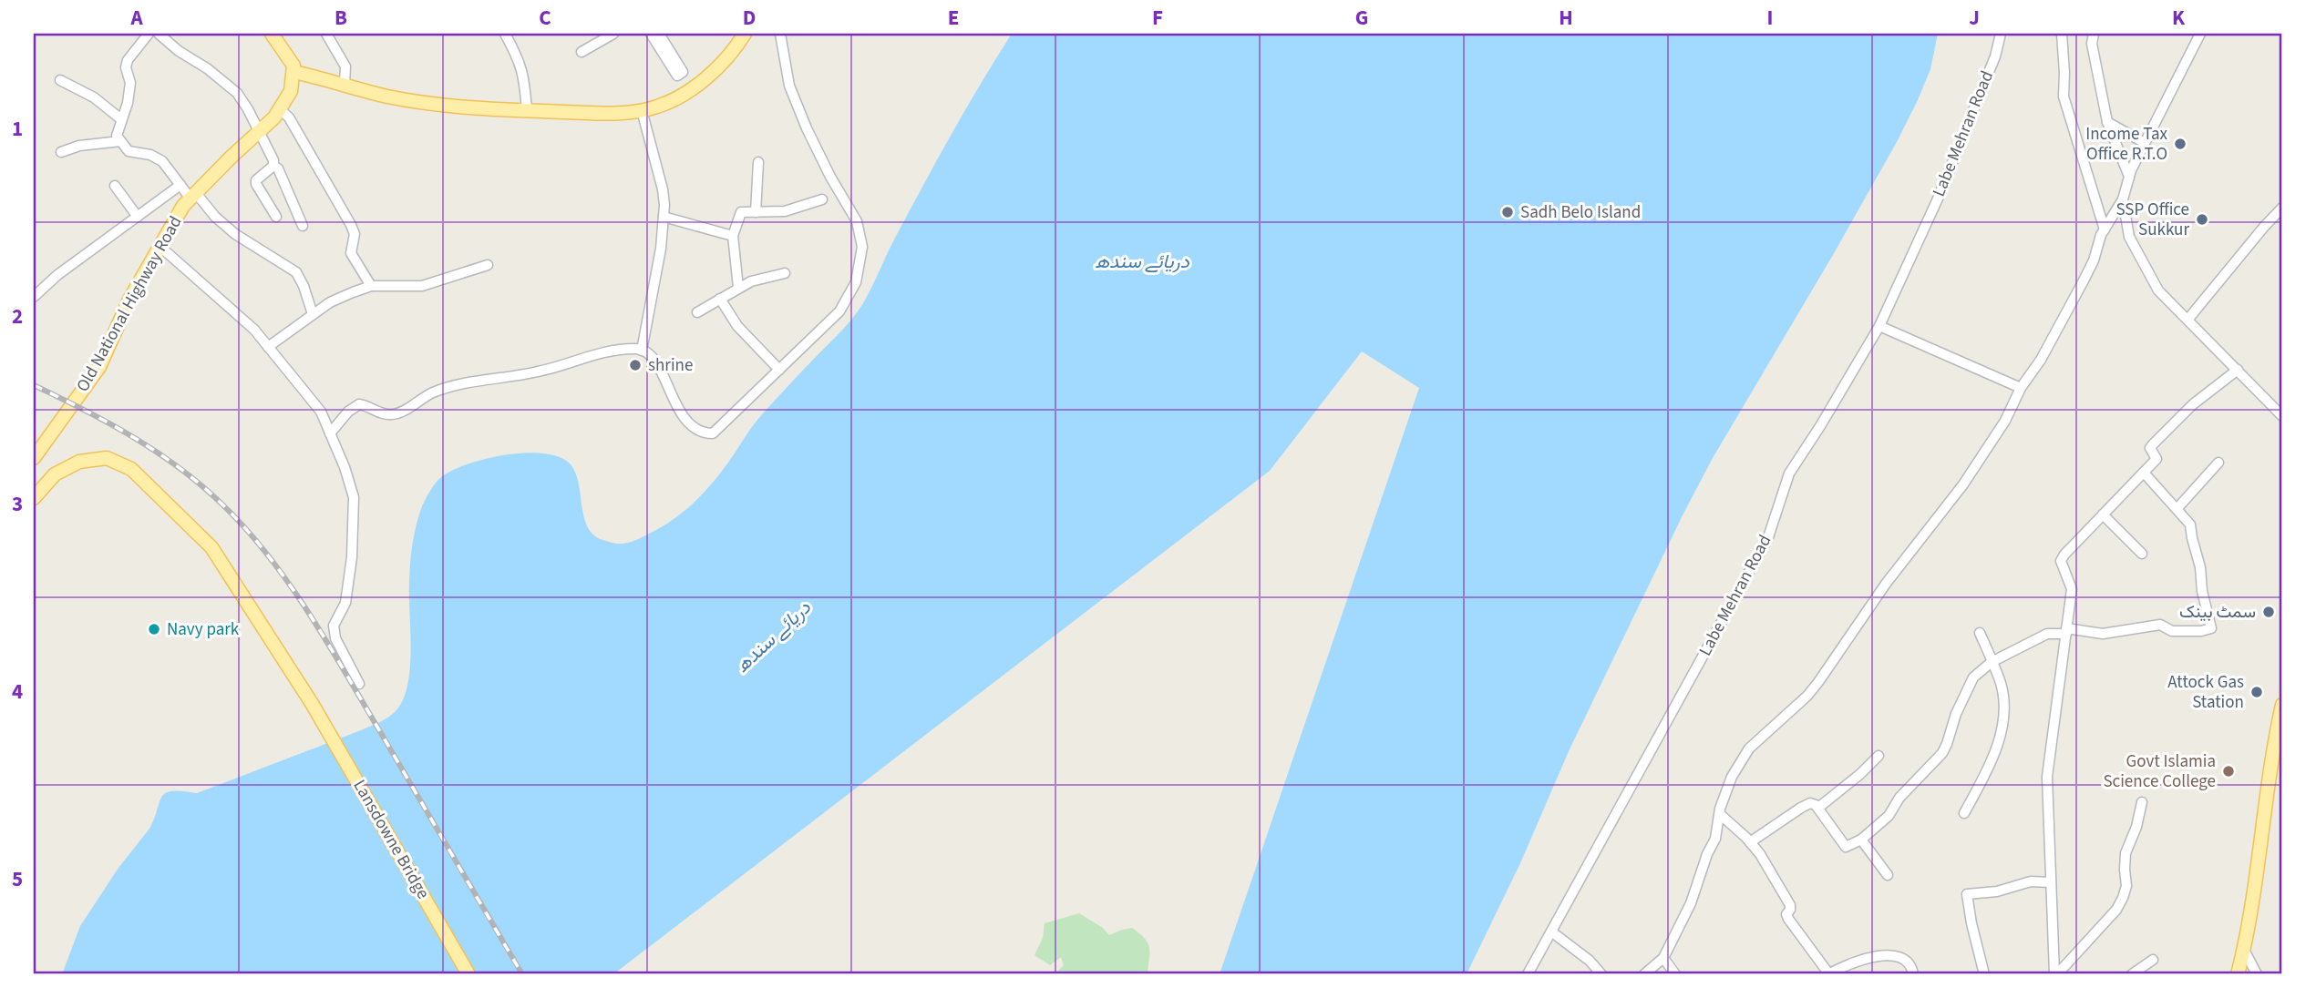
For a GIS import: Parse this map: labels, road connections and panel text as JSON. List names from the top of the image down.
{
  "streets": {
    "main road": ["Old National Highway Road", "Lansdowne Bridge"],
    "street": ["Labe Mehran Road"]
  },
  "water": ["دریائے سندھ"],
  "places": [
    "Income Tax Office R.T.O",
    "Sadh Belo Island",
    "SSP Office Sukkur",
    "shrine",
    "سمٹ بینک",
    "Navy park",
    "Attock Gas Station",
    "Govt Islamia Science College"
  ],
  "grid": {
    "columns": [
      "A",
      "B",
      "C",
      "D",
      "E",
      "F",
      "G",
      "H",
      "I",
      "J",
      "K"
    ],
    "rows": [
      "1",
      "2",
      "3",
      "4",
      "5"
    ]
  }
}
